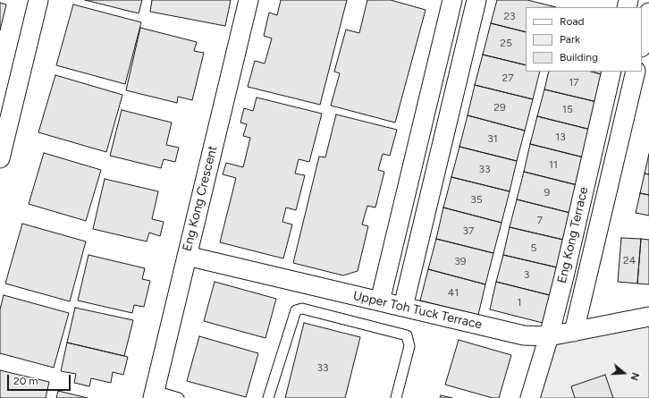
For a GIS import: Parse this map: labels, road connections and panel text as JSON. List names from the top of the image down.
{
  "streets": {
    "street": ["Eng Kong Crescent", "Eng Kong Terrace", "Upper Toh Tuck Terrace"]
  },
  "crossings": [
    ["Eng Kong Crescent", "Upper Toh Tuck Terrace"],
    ["Eng Kong Terrace", "Upper Toh Tuck Terrace"]
  ],
  "house_numbers": [
    "23",
    "25",
    "27",
    "17",
    "29",
    "15",
    "13",
    "31",
    "11",
    "33",
    "9",
    "35",
    "7",
    "37",
    "5",
    "24",
    "39",
    "3",
    "41",
    "1",
    "33"
  ],
  "legend": ["Road", "Park", "Building"],
  "scale_bar": "20 m",
  "north": "right"
}
